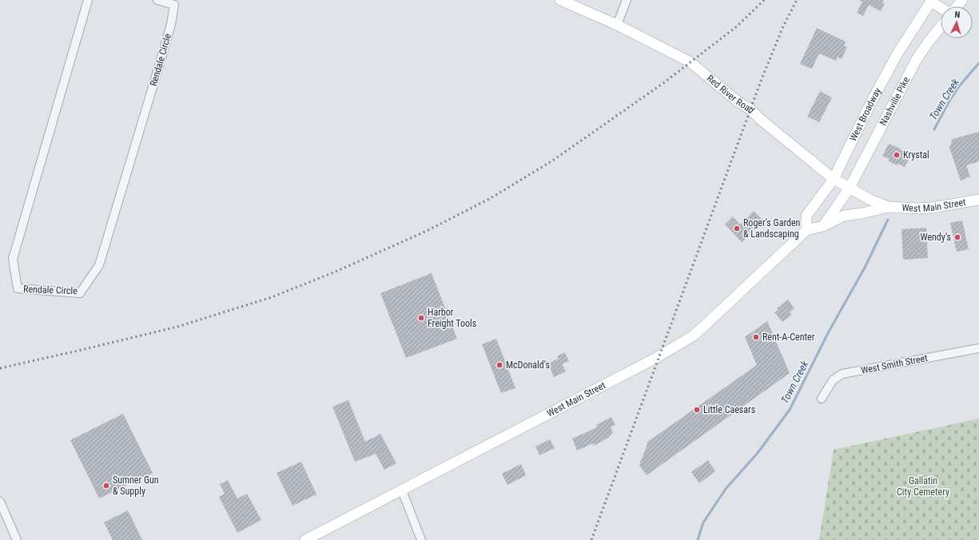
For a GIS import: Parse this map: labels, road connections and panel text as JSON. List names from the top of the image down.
{
  "streets": {
    "main road": [
      "Red River Road",
      "Nashville Pike",
      "West Broadway",
      "West Main Street"
    ],
    "street": ["Rendale Circle", "West Smith Street"]
  },
  "crossings": [
    ["Red River Road", "Nashville Pike"],
    ["Red River Road", "West Broadway"],
    ["Red River Road", "West Main Street"],
    ["West Broadway", "West Main Street"]
  ],
  "water": ["Town Creek"],
  "parks": ["Gallatin City Cemetery"],
  "places": [
    "Krystal",
    "Roger's Garden & Landscaping",
    "Wendy's",
    "Harbor Freight Tools",
    "Rent-A-Center",
    "McDonald's",
    "Little Caesars",
    "Sumner Gun & Supply"
  ],
  "north": "top"
}
